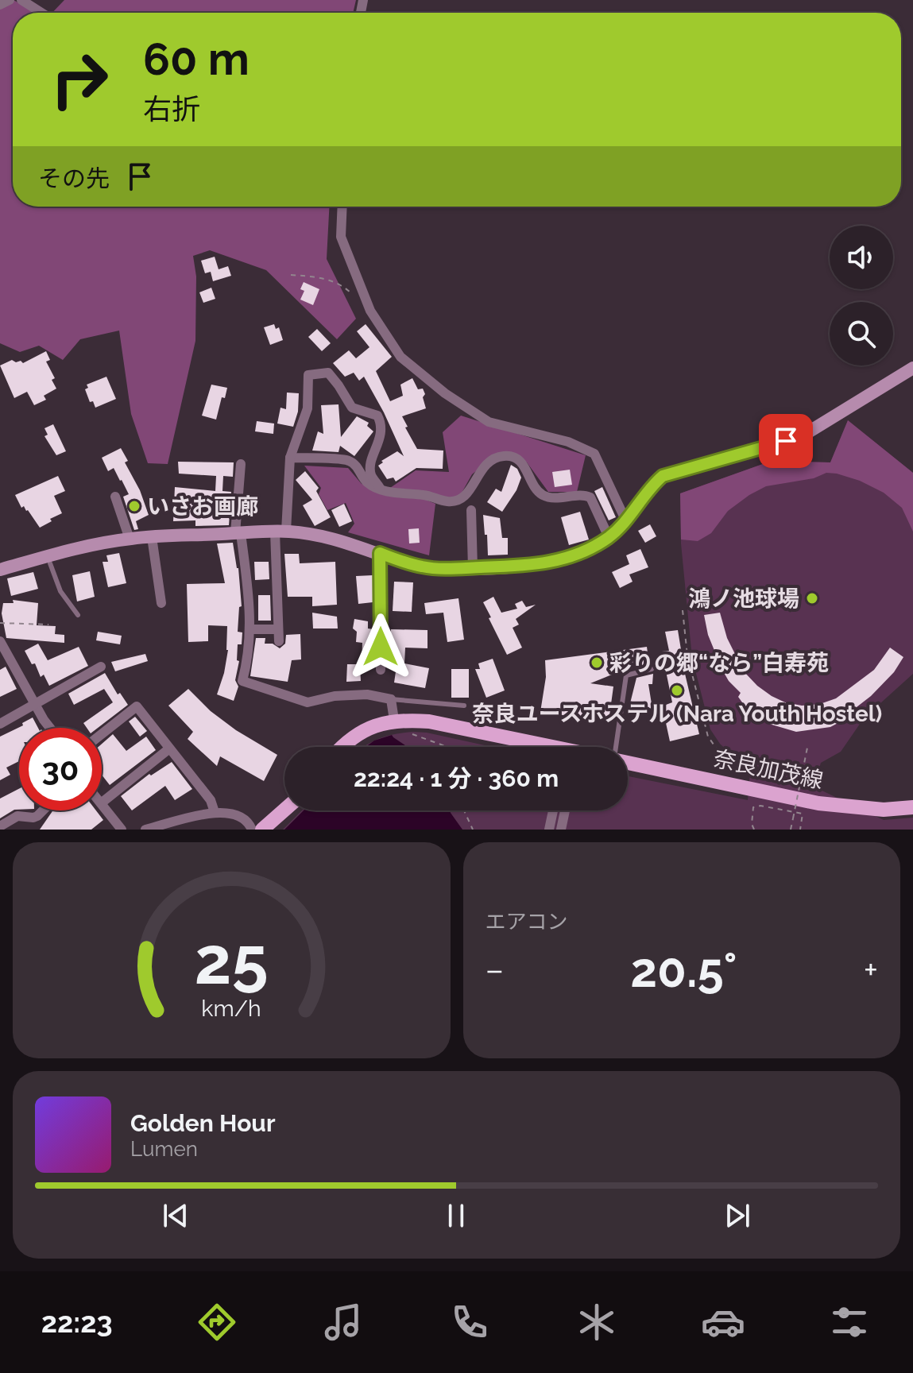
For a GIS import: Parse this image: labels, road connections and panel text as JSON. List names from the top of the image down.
{
  "streets": {
    "main road": ["奈良加茂線"]
  },
  "places": [
    "いさお画廊",
    "鴻ノ池球場",
    "彩りの郷“なら”白寿苑",
    "奈良ユースホステル (Nara Youth Hostel)"
  ],
  "page": {
    "turn": ["60 m", "右折"],
    "then": "その先",
    "limit": "30",
    "trip": "22:24 · 1 分 · 360 m",
    "tile": "エアコン",
    "heat": ["−", "20.5°", "+"],
    "song": ["Golden Hour", "Lumen"],
    "tabs": "22:23",
    "gauge": ["25", "km/h"]
  }
}
